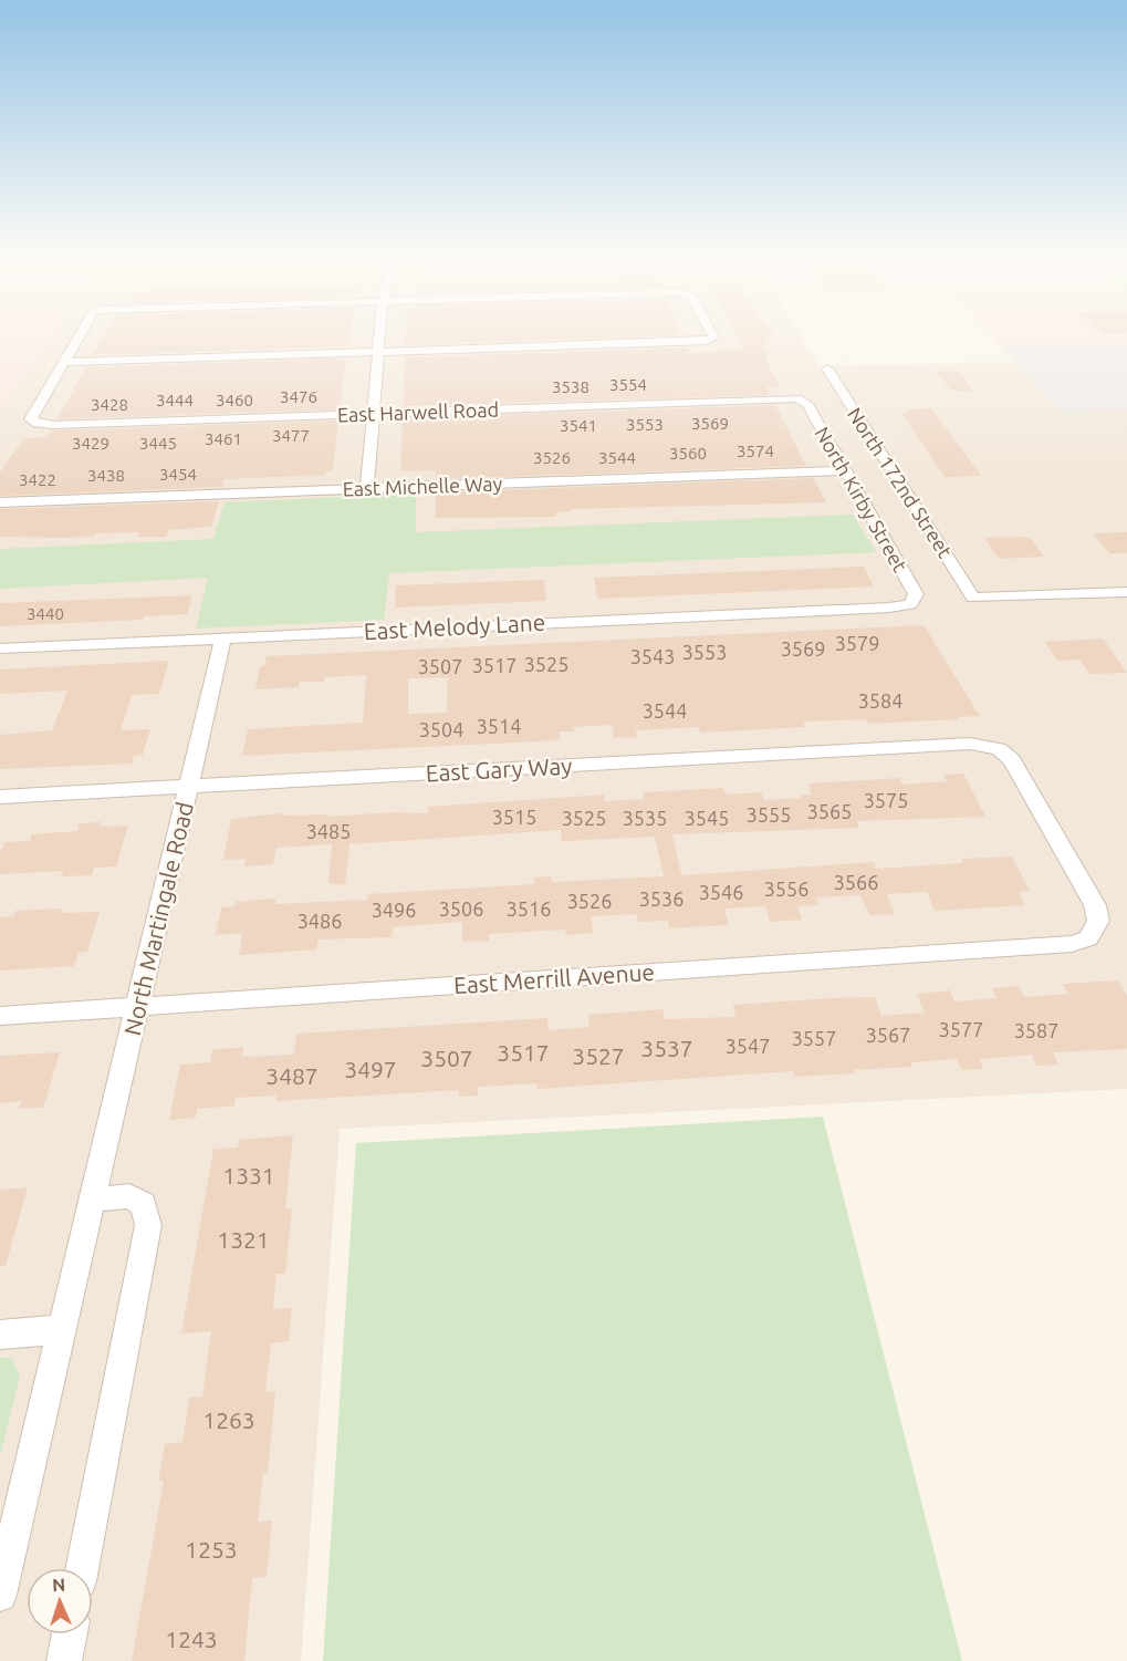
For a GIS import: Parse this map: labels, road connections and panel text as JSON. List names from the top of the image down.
{
  "streets": {
    "street": [
      "East Harwell Road",
      "North 172nd Street",
      "East Michelle Way",
      "North Kirby Street",
      "East Melody Lane",
      "East Gary Way",
      "North Martingale Road",
      "East Merrill Avenue"
    ]
  },
  "crossings": [
    ["East Harwell Road", "North Kirby Street"],
    ["East Michelle Way", "North Kirby Street"],
    ["North Kirby Street", "East Melody Lane"],
    ["East Melody Lane", "North Martingale Road"],
    ["East Gary Way", "North Martingale Road"],
    ["East Gary Way", "East Merrill Avenue"],
    ["North Martingale Road", "East Merrill Avenue"]
  ],
  "house_numbers": [
    "3554",
    "3538",
    "3476",
    "3444",
    "3460",
    "3428",
    "3569",
    "3553",
    "3541",
    "3477",
    "3461",
    "3429",
    "3445",
    "3574",
    "3560",
    "3526",
    "3544",
    "3454",
    "3438",
    "3422",
    "3440",
    "3579",
    "3569",
    "3553",
    "3543",
    "3525",
    "3517",
    "3507",
    "3584",
    "3544",
    "3514",
    "3504",
    "3575",
    "3565",
    "3555",
    "3515",
    "3525",
    "3535",
    "3545",
    "3485",
    "3566",
    "3556",
    "3546",
    "3536",
    "3526",
    "3506",
    "3516",
    "3496",
    "3486",
    "3577",
    "3587",
    "3567",
    "3557",
    "3547",
    "3537",
    "3517",
    "3527",
    "3507",
    "3497",
    "3487",
    "1331",
    "1321",
    "1263",
    "1253",
    "1243"
  ],
  "north": "top"
}
